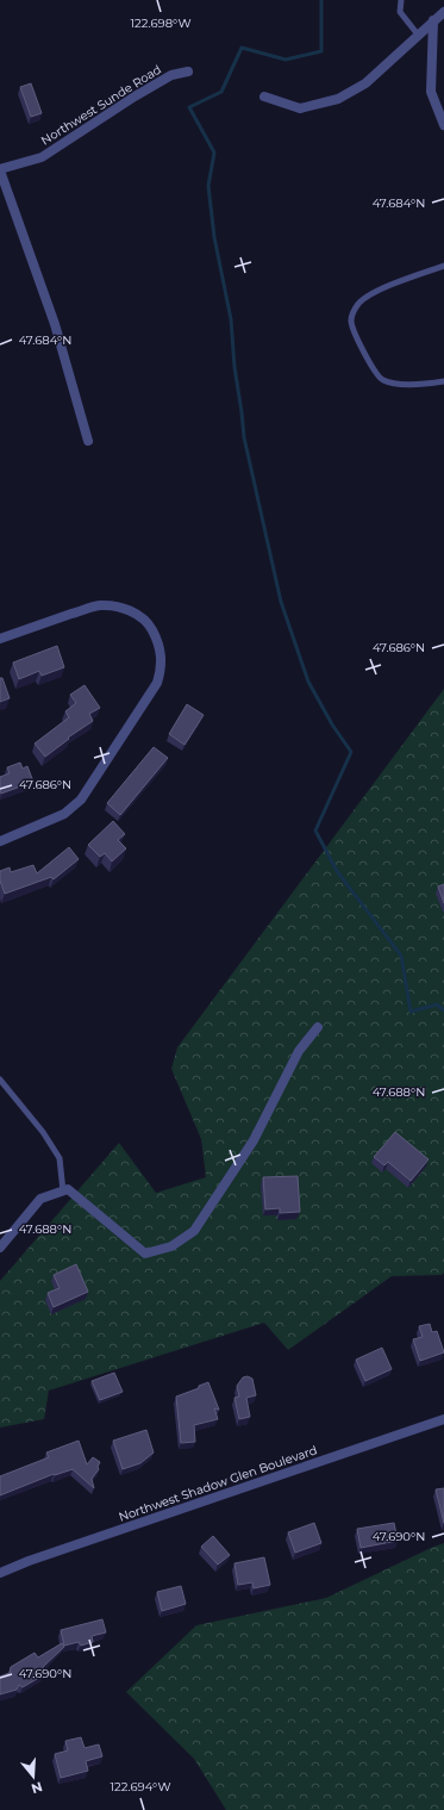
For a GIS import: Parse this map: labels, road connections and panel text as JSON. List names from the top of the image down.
{
  "streets": {
    "street": ["Northwest Sunde Road", "Northwest Shadow Glen Boulevard"]
  },
  "north": "bottom",
  "coordinates": [
    "122.698°W",
    "47.684°N",
    "47.686°N",
    "47.688°N",
    "47.690°N",
    "122.694°W"
  ]
}
